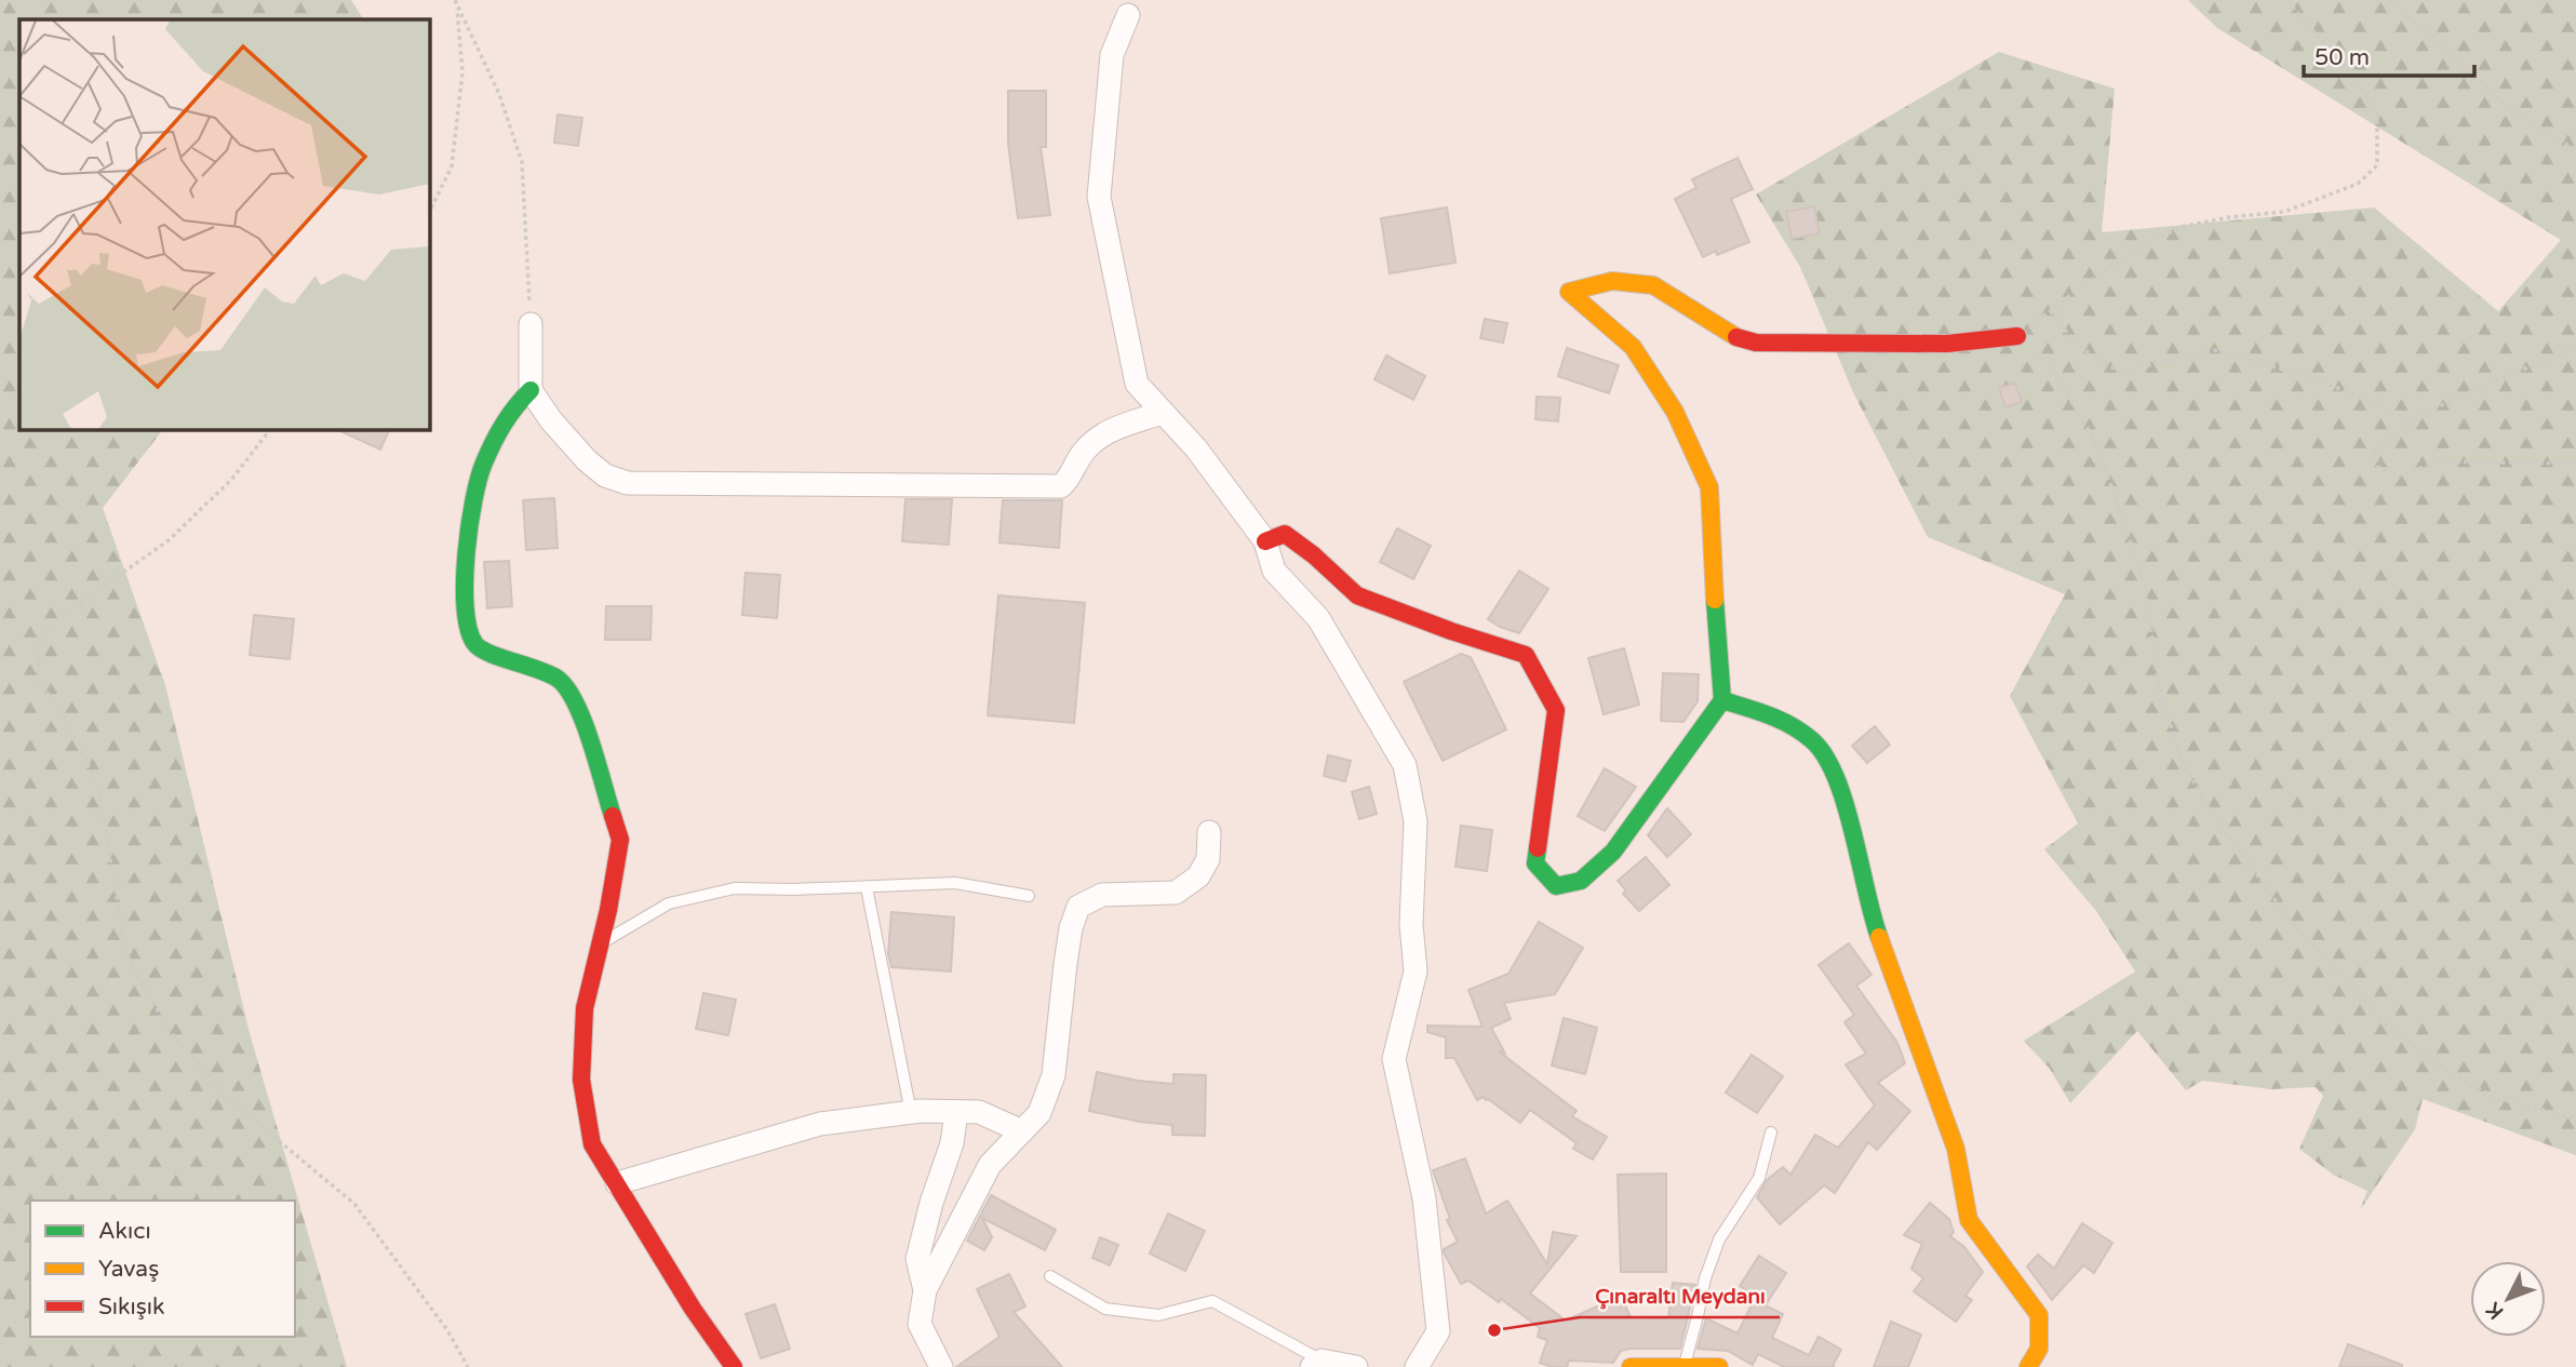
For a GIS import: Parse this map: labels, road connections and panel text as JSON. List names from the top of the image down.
{
  "places": ["Çınaraltı Meydanı"],
  "legend": ["Akıcı", "Yavaş", "Sıkışık"],
  "scale_bar": "50 m",
  "north": "bottom left"
}
